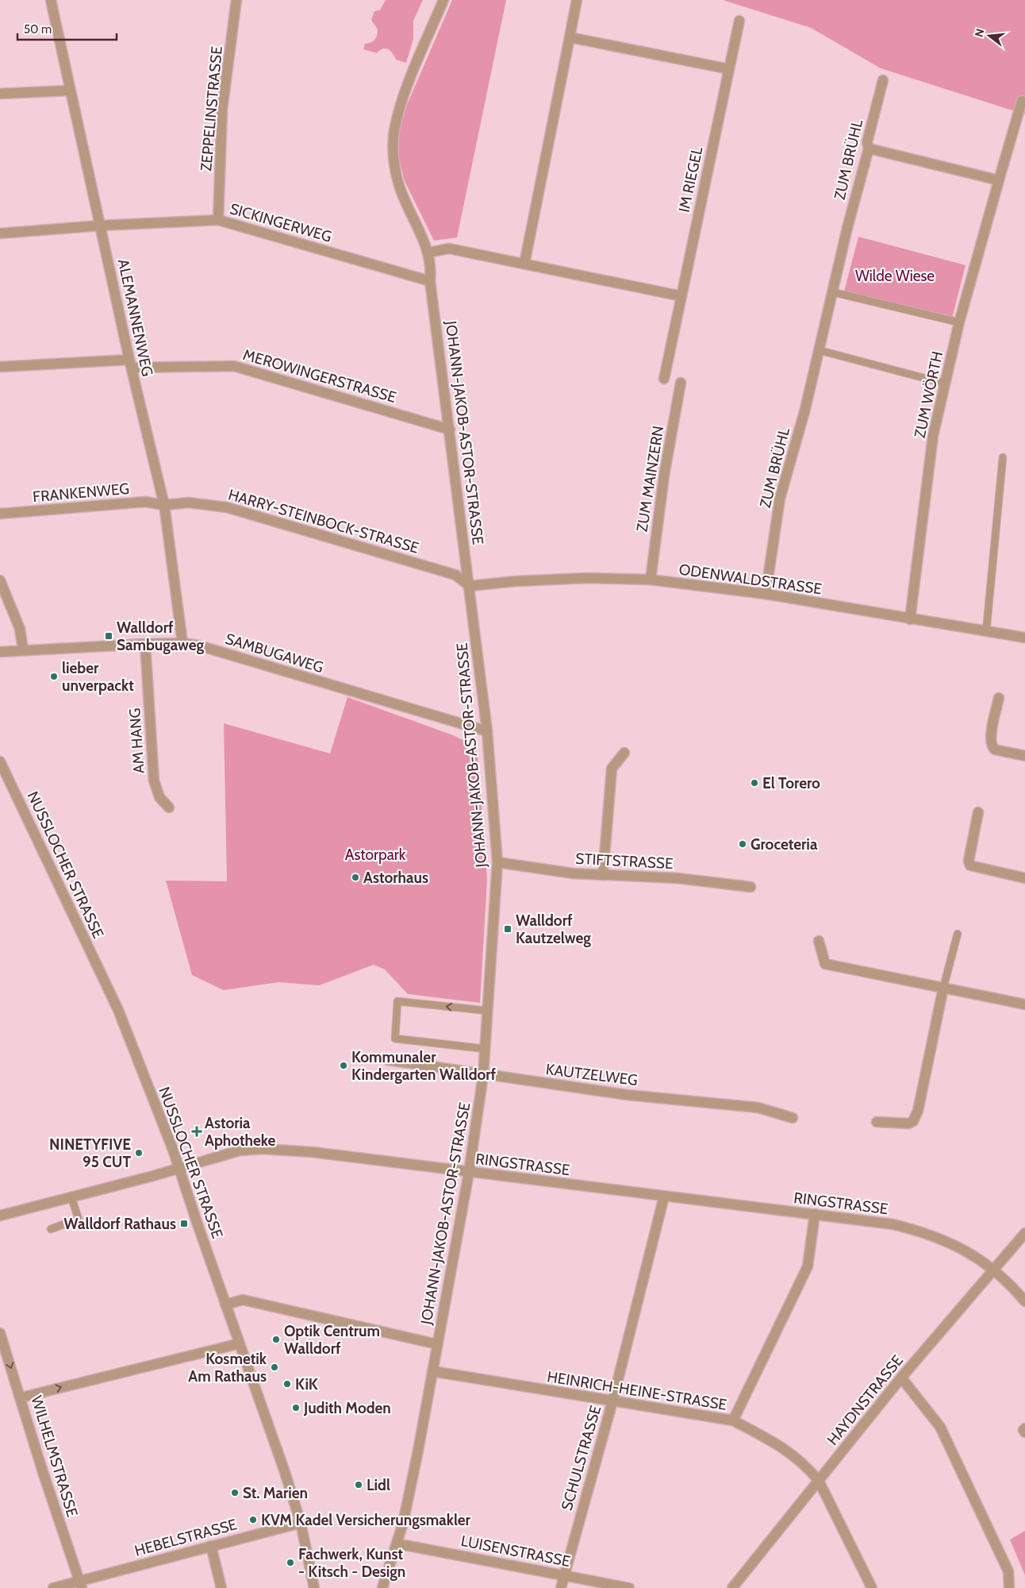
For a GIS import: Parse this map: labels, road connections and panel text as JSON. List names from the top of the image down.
{
  "streets": {
    "street": [
      "ZEPPELINSTRASSE",
      "ZUM BRÜHL",
      "IM RIEGEL",
      "SICKINGERWEG",
      "ALEMANNENWEG",
      "MEROWINGERSTRASSE",
      "ZUM WÖRTH",
      "JOHANN-JAKOB-ASTOR-STRASSE",
      "ZUM MAINZERN",
      "FRANKENWEG",
      "HARRY-STEINBOCK-STRASSE",
      "ODENWALDSTRASSE",
      "SAMBUGAWEG",
      "AM HANG",
      "STIFTSTRASSE",
      "NUSSLOCHER STRASSE",
      "KAUTZELWEG",
      "RINGSTRASSE",
      "HEINRICH-HEINE-STRASSE",
      "HAYDNSTRASSE",
      "WILHELMSTRASSE",
      "SCHULSTRASSE",
      "HEBELSTRASSE",
      "LUISENSTRASSE"
    ]
  },
  "crossings": [
    ["ZEPPELINSTRASSE", "SICKINGERWEG"],
    ["ZUM BRÜHL", "ODENWALDSTRASSE"],
    ["SICKINGERWEG", "ALEMANNENWEG"],
    ["SICKINGERWEG", "JOHANN-JAKOB-ASTOR-STRASSE"],
    ["ALEMANNENWEG", "MEROWINGERSTRASSE"],
    ["ALEMANNENWEG", "FRANKENWEG"],
    ["ALEMANNENWEG", "HARRY-STEINBOCK-STRASSE"],
    ["ALEMANNENWEG", "SAMBUGAWEG"],
    ["MEROWINGERSTRASSE", "JOHANN-JAKOB-ASTOR-STRASSE"],
    ["ZUM WÖRTH", "ODENWALDSTRASSE"],
    ["JOHANN-JAKOB-ASTOR-STRASSE", "HARRY-STEINBOCK-STRASSE"],
    ["JOHANN-JAKOB-ASTOR-STRASSE", "ODENWALDSTRASSE"],
    ["JOHANN-JAKOB-ASTOR-STRASSE", "SAMBUGAWEG"],
    ["JOHANN-JAKOB-ASTOR-STRASSE", "STIFTSTRASSE"],
    ["JOHANN-JAKOB-ASTOR-STRASSE", "KAUTZELWEG"],
    ["JOHANN-JAKOB-ASTOR-STRASSE", "RINGSTRASSE"],
    ["JOHANN-JAKOB-ASTOR-STRASSE", "HEINRICH-HEINE-STRASSE"],
    ["JOHANN-JAKOB-ASTOR-STRASSE", "LUISENSTRASSE"],
    ["ZUM MAINZERN", "ODENWALDSTRASSE"],
    ["FRANKENWEG", "HARRY-STEINBOCK-STRASSE"],
    ["HARRY-STEINBOCK-STRASSE", "ODENWALDSTRASSE"],
    ["SAMBUGAWEG", "AM HANG"],
    ["NUSSLOCHER STRASSE", "RINGSTRASSE"],
    ["NUSSLOCHER STRASSE", "HEBELSTRASSE"],
    ["RINGSTRASSE", "HAYDNSTRASSE"],
    ["RINGSTRASSE", "SCHULSTRASSE"],
    ["HEINRICH-HEINE-STRASSE", "HAYDNSTRASSE"],
    ["HEINRICH-HEINE-STRASSE", "SCHULSTRASSE"],
    ["WILHELMSTRASSE", "HEBELSTRASSE"],
    ["SCHULSTRASSE", "LUISENSTRASSE"]
  ],
  "parks": ["Wilde Wiese", "Astorpark"],
  "places": {
    "transit": ["Walldorf Sambugaweg", "Walldorf Kautzelweg", "Walldorf Rathaus"],
    "other": [
      "lieber unverpackt",
      "El Torero",
      "Groceteria",
      "Astorhaus",
      "Kommunaler Kindergarten Walldorf",
      "NINETYFIVE 95 CUT",
      "Optik Centrum Walldorf",
      "Kosmetik Am Rathaus",
      "KiK",
      "Judith Moden",
      "Lidl",
      "St. Marien",
      "KVM Kadel Versicherungsmakler",
      "Fachwerk, Kunst - Kitsch - Design"
    ],
    "health": ["Astoria Aphotheke"]
  },
  "scale_bar": "50 m",
  "north": "left"
}
